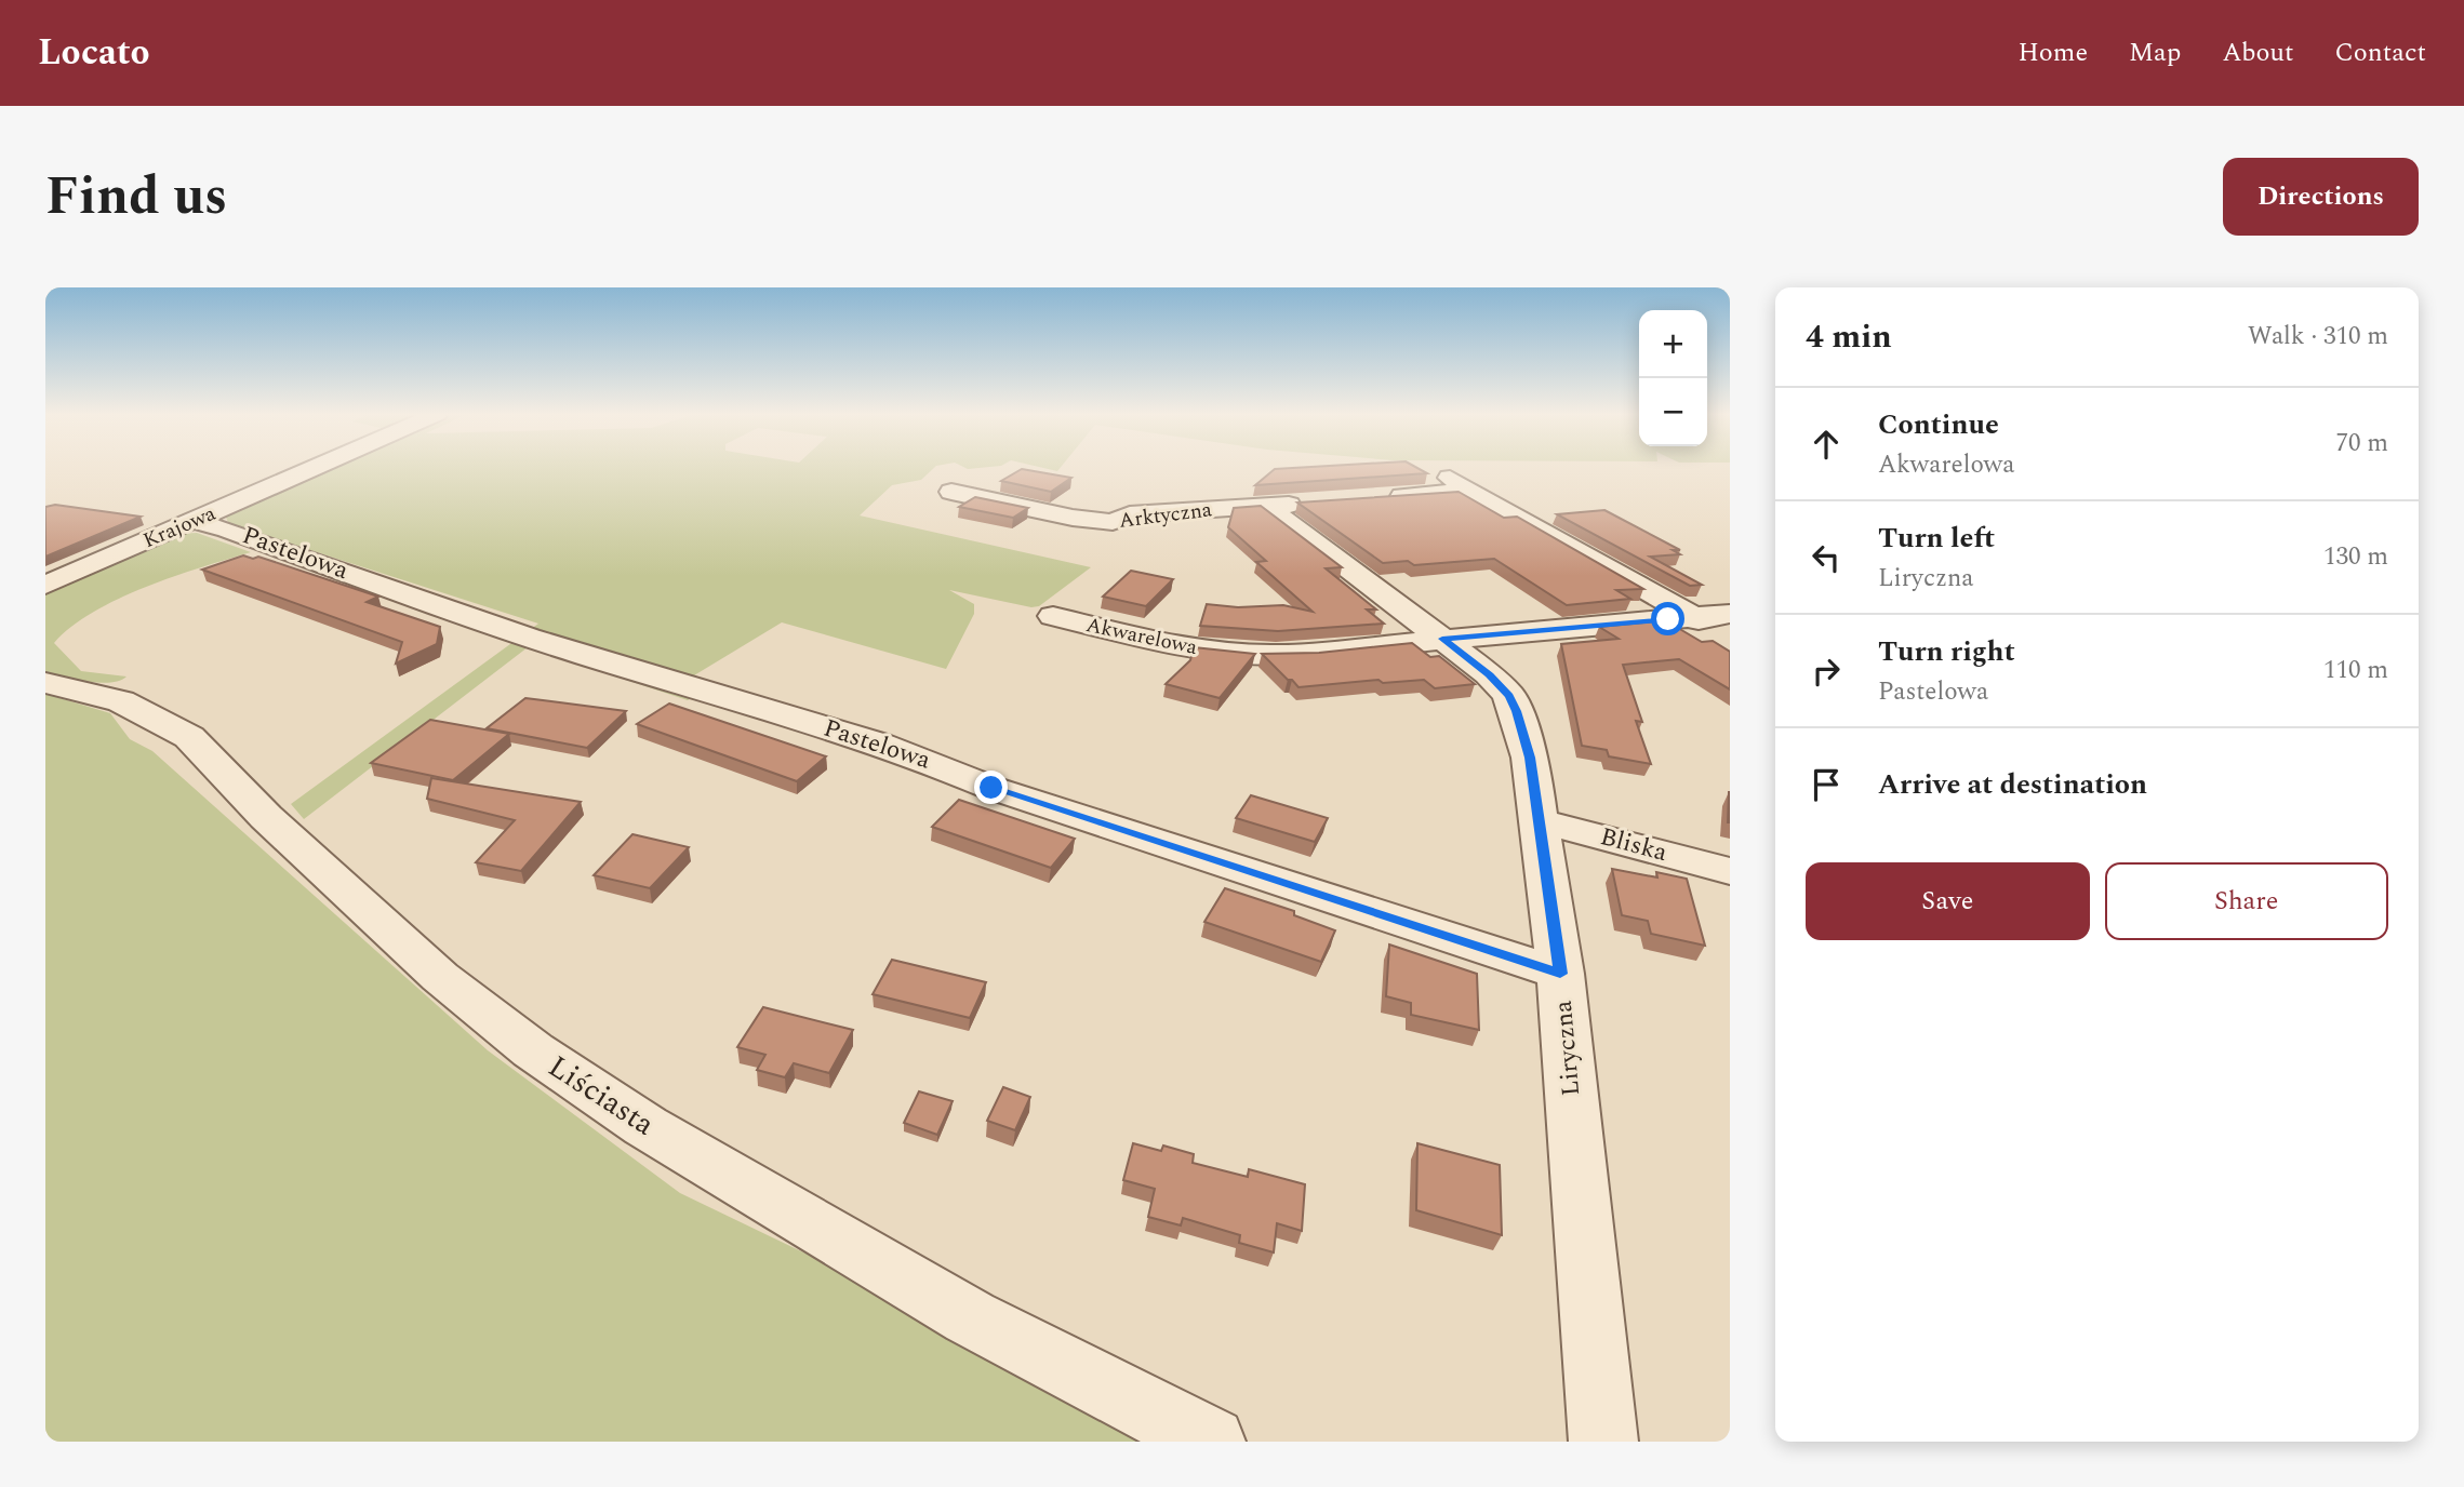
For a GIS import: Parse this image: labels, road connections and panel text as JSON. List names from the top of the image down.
{
  "streets": {
    "street": [
      "Arktyczna",
      "Krajowa",
      "Pastelowa",
      "Akwarelowa",
      "Bliska",
      "Liryczna",
      "Liściasta"
    ]
  },
  "crossings": [
    ["Arktyczna", "Liryczna"],
    ["Krajowa", "Pastelowa"],
    ["Pastelowa", "Liryczna"],
    ["Akwarelowa", "Liryczna"],
    ["Bliska", "Liryczna"]
  ],
  "page": {
    "header": "Locato",
    "nav": [
      "Home",
      "Map",
      "About",
      "Contact"
    ],
    "title": "Find us",
    "buttons": [
      "Directions",
      ["Save", "Share"]
    ],
    "heading": ["4 min", "Walk · 310 m"],
    "map_buttons": ["+", "−"],
    "list": [
      ["Continue", "Akwarelowa", "70 m"],
      ["Turn left", "Liryczna", "130 m"],
      ["Turn right", "Pastelowa", "110 m"],
      "Arrive at destination"
    ]
  }
}
